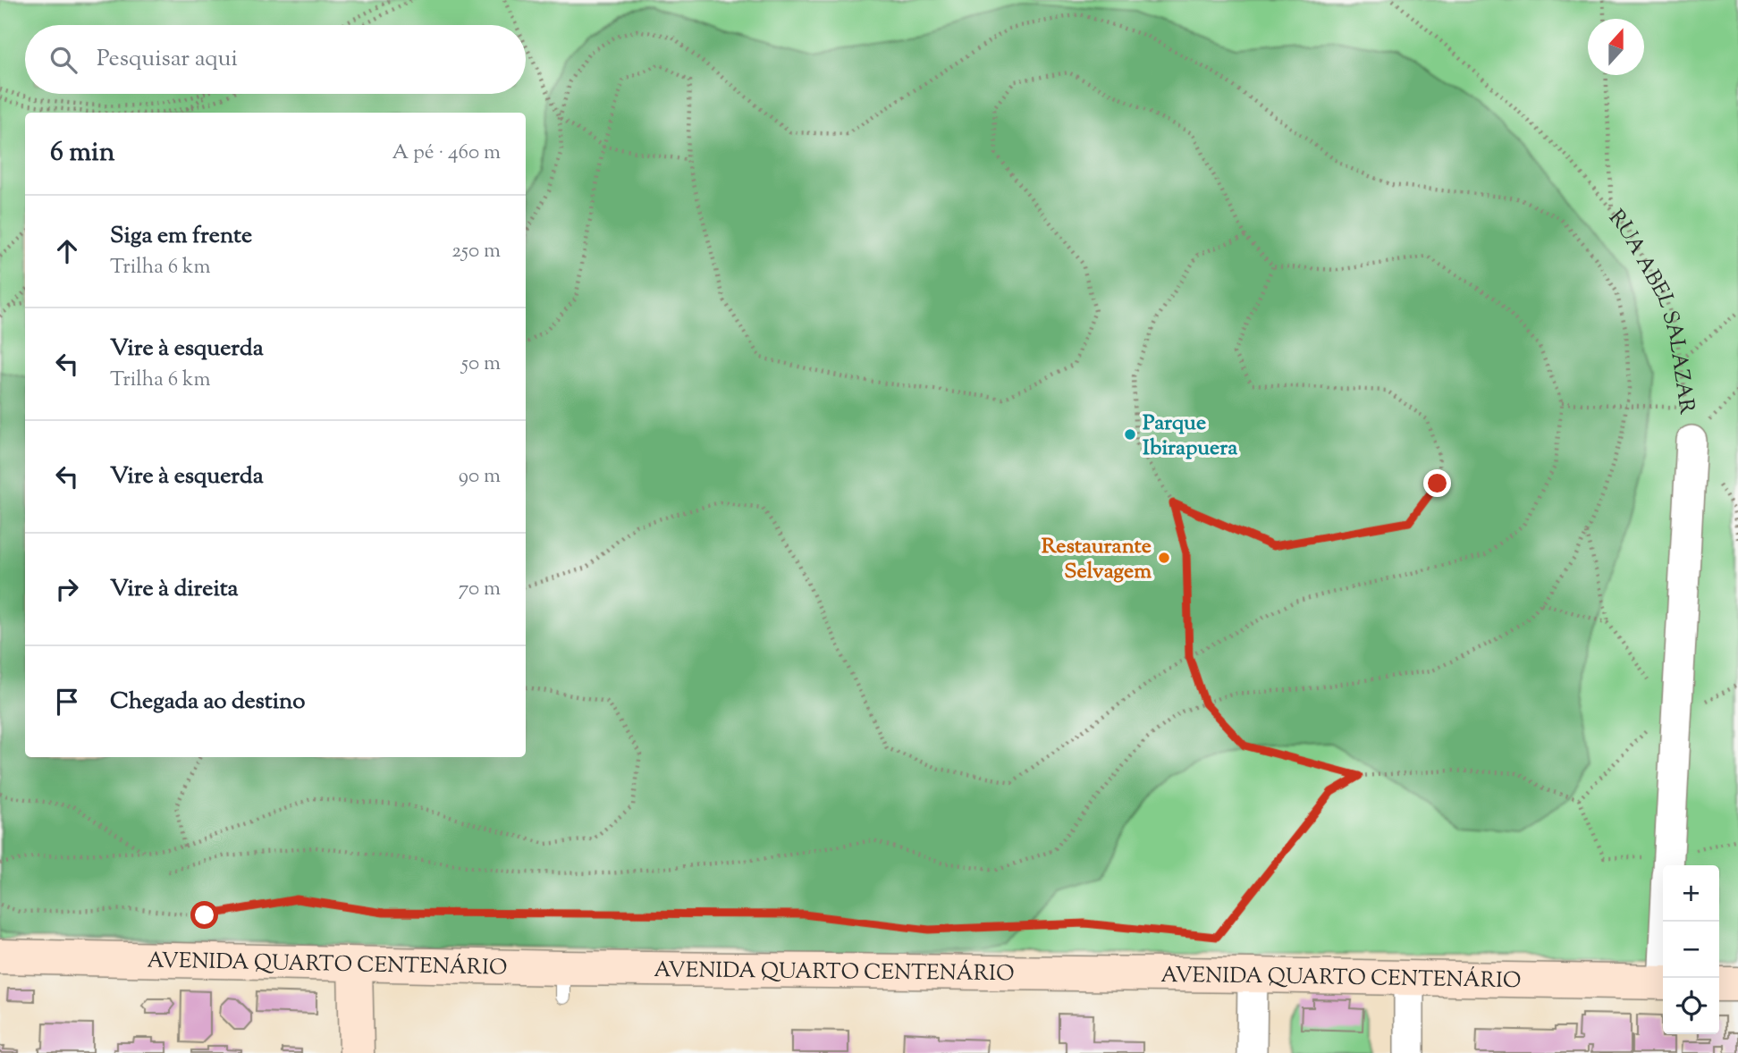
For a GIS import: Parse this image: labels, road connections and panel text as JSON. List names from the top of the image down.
{
  "streets": {
    "street": ["RUA ABEL SALAZAR", "AVENIDA QUARTO CENTENÁRIO"]
  },
  "places": ["Parque Ibirapuera", "Restaurante Selvagem"],
  "north": "top",
  "page": {
    "search": "Pesquisar aqui",
    "heading": ["6 min", "A pé · 460 m"],
    "list": [
      ["Siga em frente", "Trilha 6 km", "250 m"],
      ["Vire à esquerda", "Trilha 6 km", "50 m"],
      ["Vire à esquerda", "90 m"],
      ["Vire à direita", "70 m"],
      "Chegada ao destino"
    ],
    "map_buttons": ["+", "−"]
  }
}
